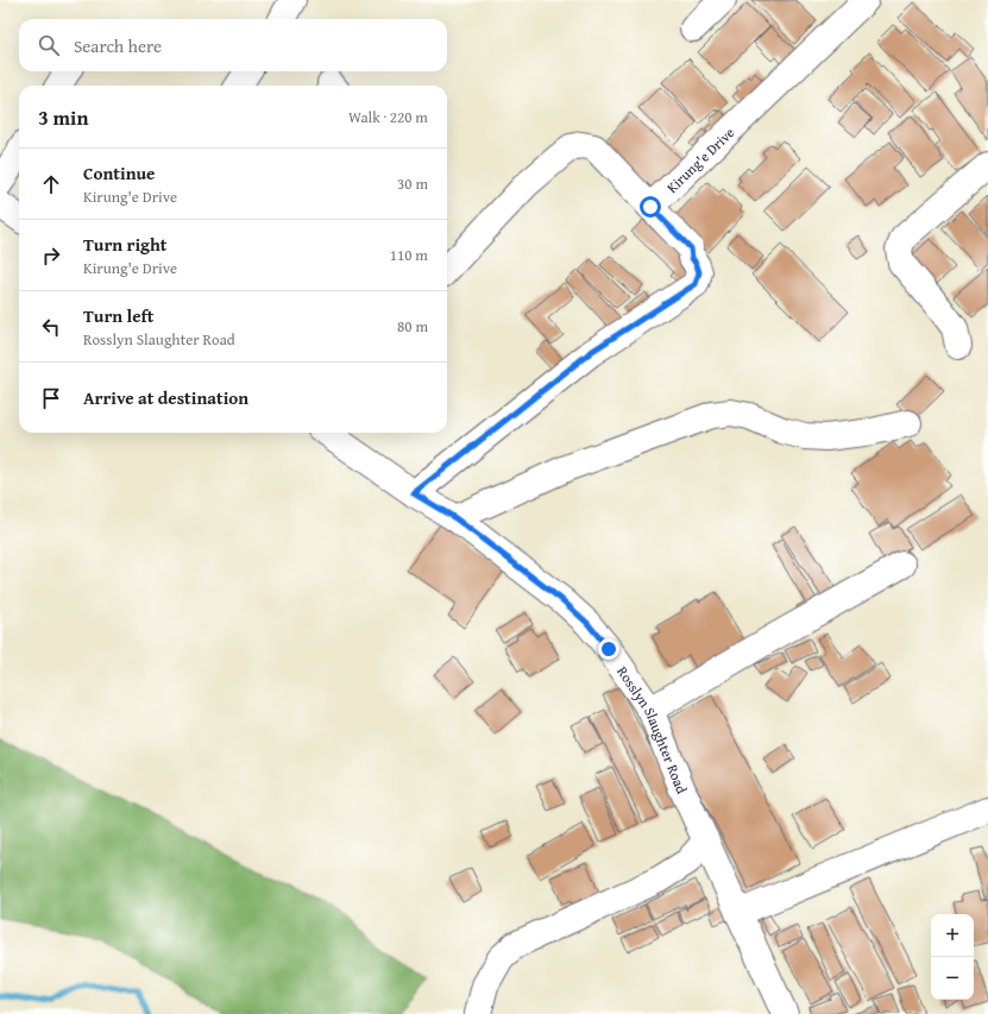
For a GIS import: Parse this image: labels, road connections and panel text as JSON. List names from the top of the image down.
{
  "streets": {
    "street": ["Kirung'e Drive", "Rosslyn Slaughter Road"]
  },
  "page": {
    "search": "Search here",
    "heading": ["3 min", "Walk · 220 m"],
    "list": [
      ["Continue", "Kirung'e Drive", "30 m"],
      ["Turn right", "Kirung'e Drive", "110 m"],
      ["Turn left", "Rosslyn Slaughter Road", "80 m"],
      "Arrive at destination"
    ],
    "map_buttons": ["+", "−"]
  }
}
